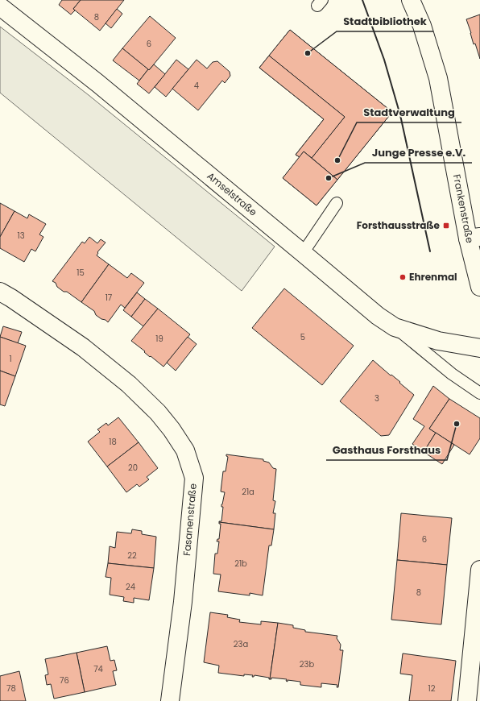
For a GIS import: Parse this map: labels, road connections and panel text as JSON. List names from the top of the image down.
{
  "streets": {
    "street": ["Amselstraße", "Frankenstraße", "Fasanenstraße"]
  },
  "places": {
    "other": [
      "Stadtbibliothek",
      "Stadtverwaltung",
      "Junge Presse e.V.",
      "Ehrenmal",
      "Gasthaus Forsthaus"
    ],
    "transit": ["Forsthausstraße"]
  },
  "house_numbers": [
    "8",
    "6",
    "4",
    "13",
    "15",
    "17",
    "5",
    "19",
    "1",
    "3",
    "18",
    "20",
    "21a",
    "6",
    "22",
    "21b",
    "24",
    "8",
    "23a",
    "23b",
    "74",
    "76",
    "78",
    "12"
  ]
}
